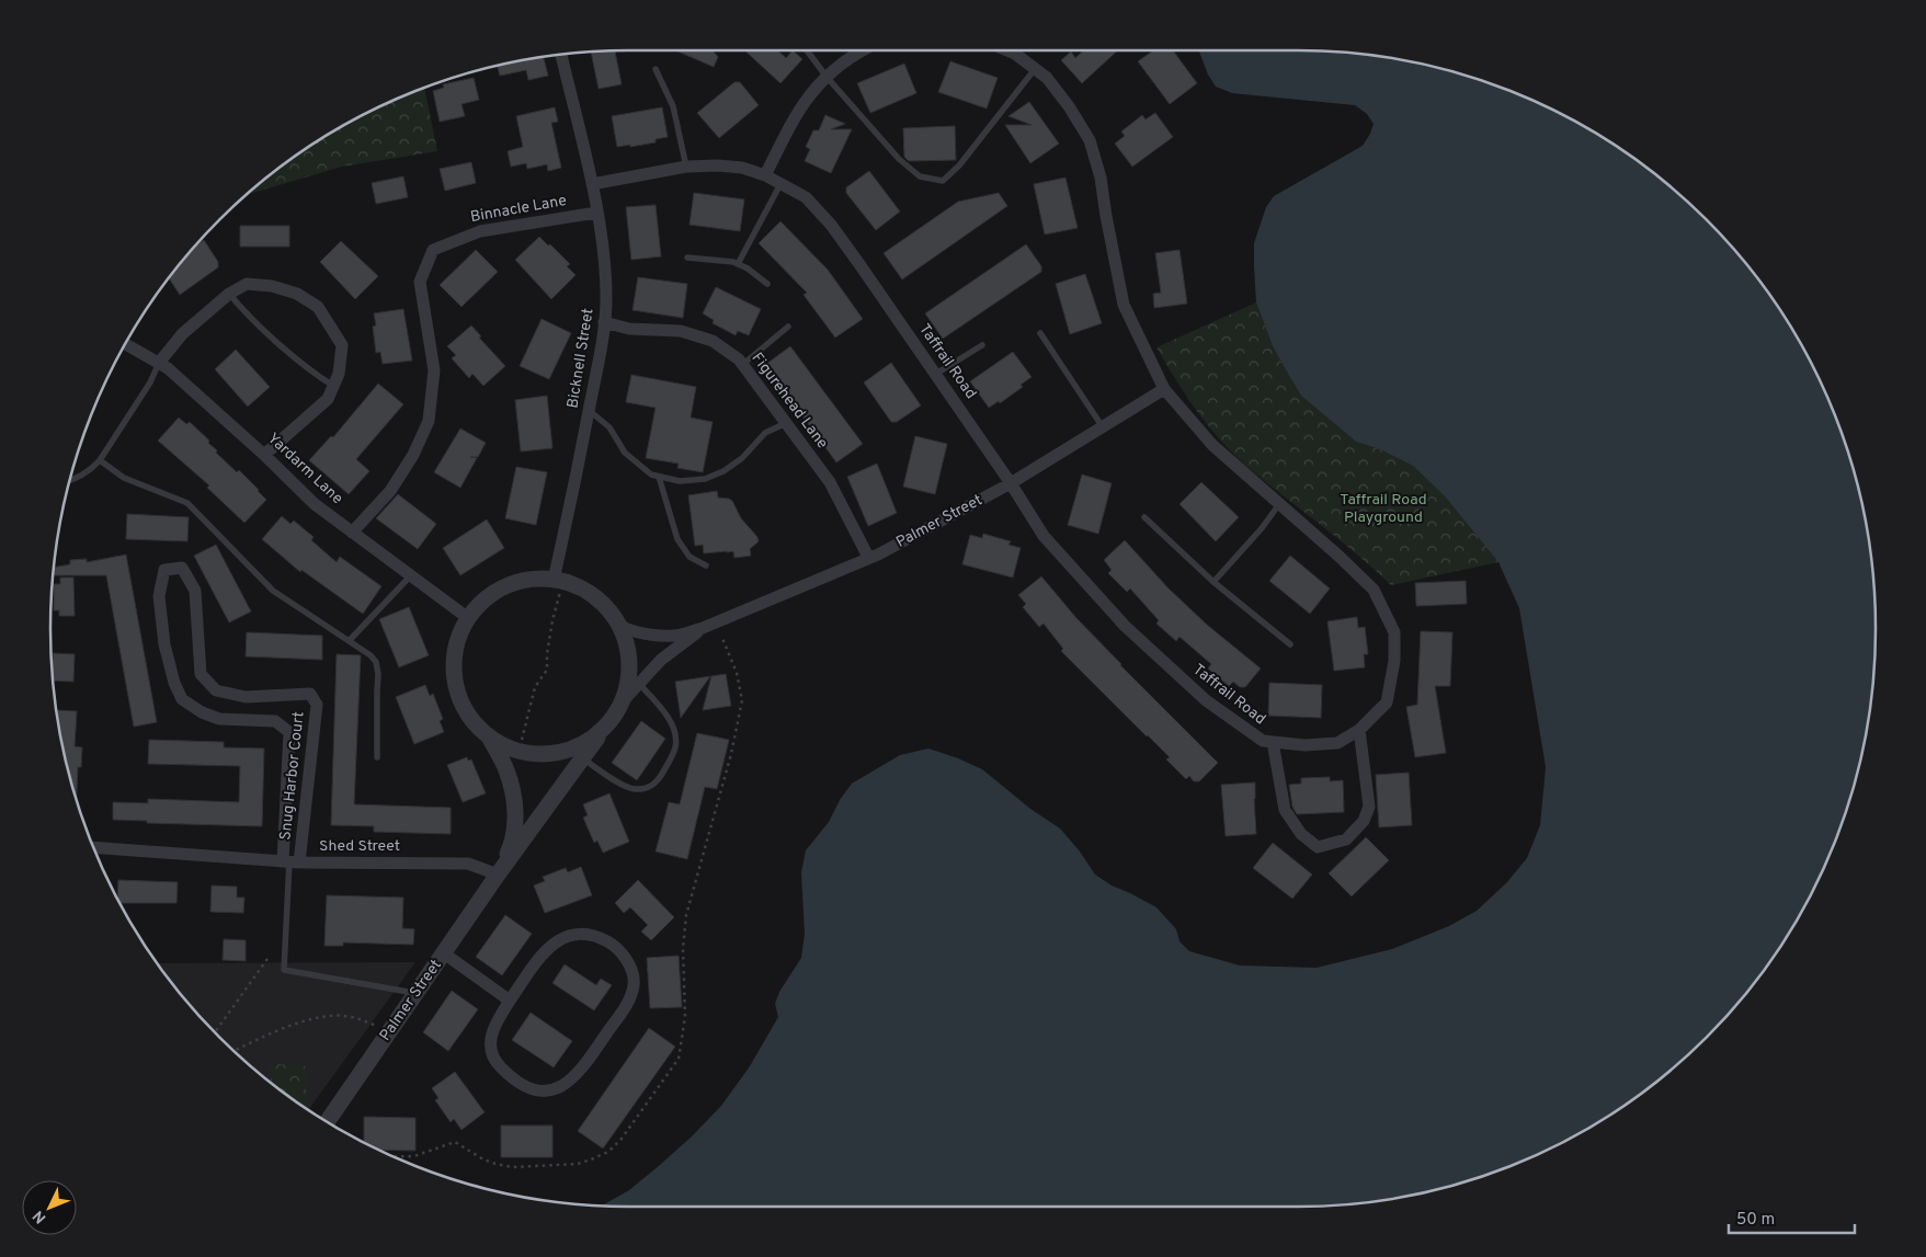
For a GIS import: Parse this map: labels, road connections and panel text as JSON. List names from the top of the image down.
{
  "streets": {
    "street": [
      "Binnacle Lane",
      "Bicknell Street",
      "Taffrail Road",
      "Figurehead Lane",
      "Yardarm Lane",
      "Palmer Street",
      "Snug Harbor Court",
      "Shed Street"
    ]
  },
  "crossings": [
    ["Binnacle Lane", "Bicknell Street"],
    ["Binnacle Lane", "Yardarm Lane"],
    ["Bicknell Street", "Taffrail Road"],
    ["Bicknell Street", "Figurehead Lane"],
    ["Bicknell Street", "Yardarm Lane"],
    ["Bicknell Street", "Palmer Street"],
    ["Taffrail Road", "Palmer Street"],
    ["Figurehead Lane", "Palmer Street"],
    ["Yardarm Lane", "Palmer Street"],
    ["Palmer Street", "Shed Street"],
    ["Snug Harbor Court", "Shed Street"]
  ],
  "parks": ["Taffrail Road Playground"],
  "scale_bar": "50 m",
  "north": "bottom left"
}
